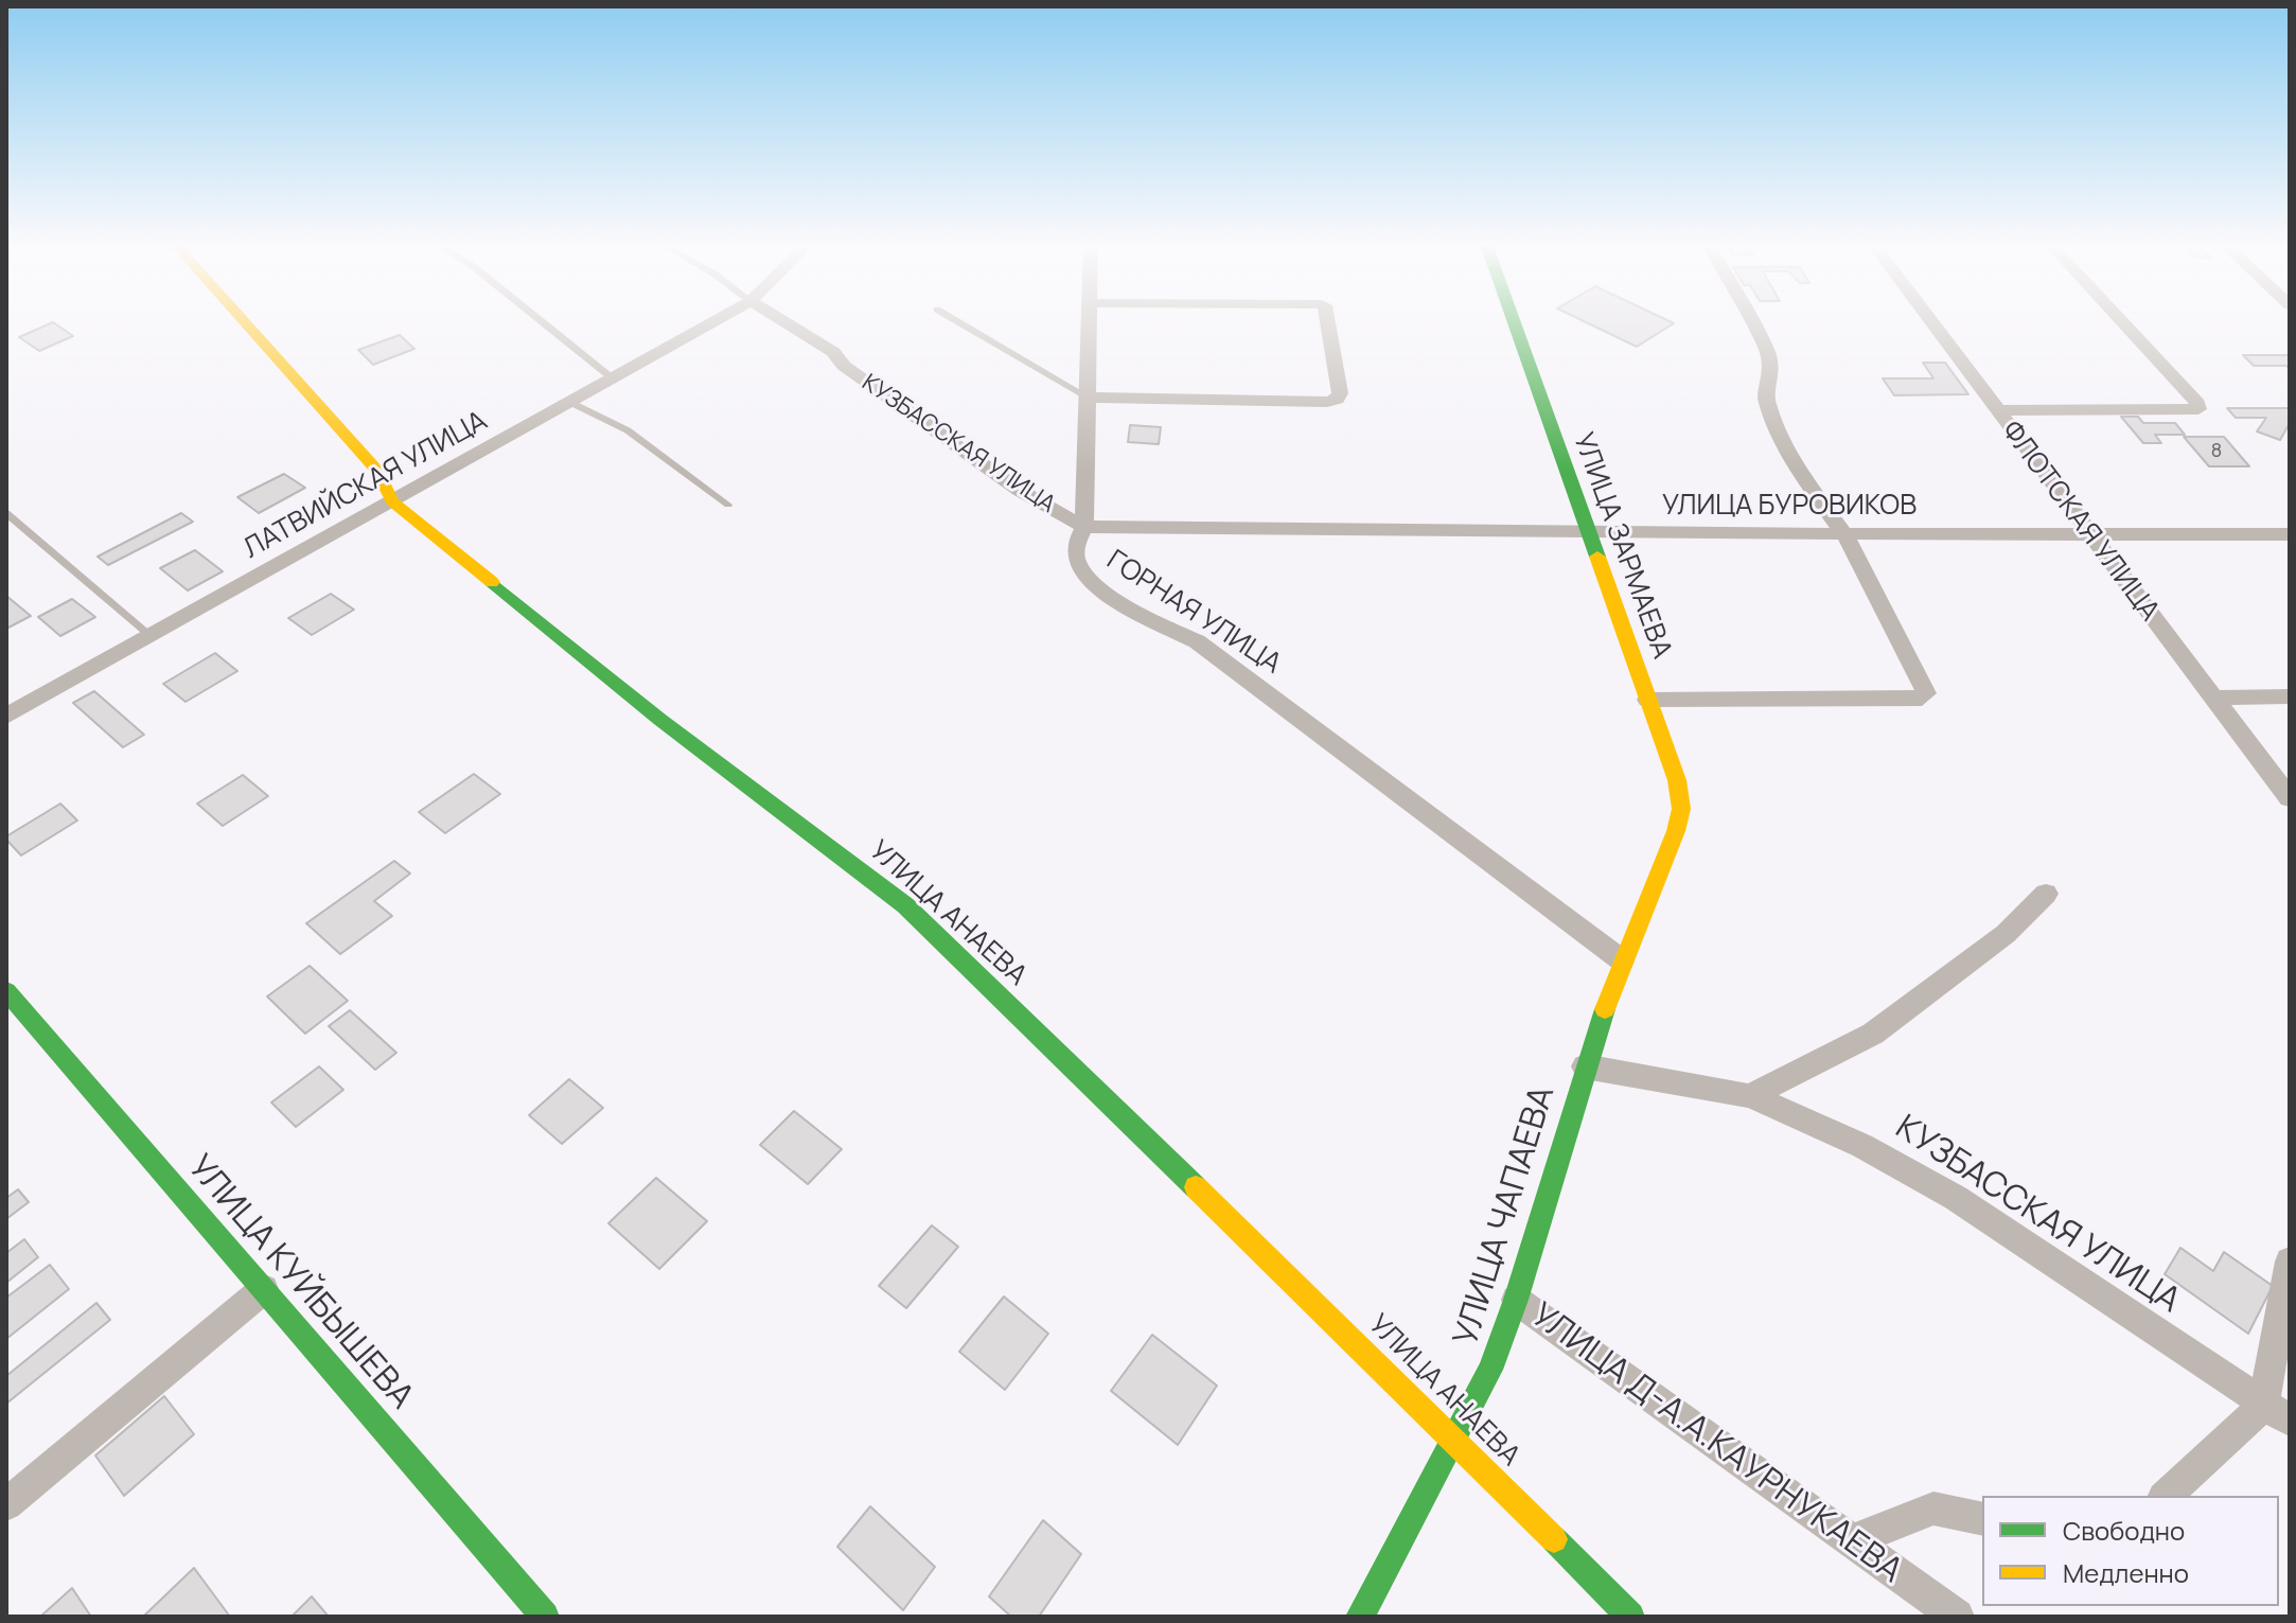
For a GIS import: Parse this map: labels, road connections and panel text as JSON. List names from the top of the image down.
{
  "streets": {
    "street": [
      "КУЗБАССКАЯ УЛИЦА",
      "ЛАТВИЙСКАЯ УЛИЦА",
      "УЛИЦА БУРОВИКОВ",
      "ФЛОТСКАЯ УЛИЦА",
      "УЛИЦА ЗАРМАЕВА",
      "ГОРНАЯ УЛИЦА",
      "УЛИЦА АНАЕВА",
      "УЛИЦА ЧАПАЕВА",
      "УЛИЦА КУЙБЫШЕВА",
      "УЛИЦА Д-А.А.КАУРНУКАЕВА"
    ]
  },
  "crossings": [
    ["КУЗБАССКАЯ УЛИЦА", "УЛИЦА БУРОВИКОВ"],
    ["КУЗБАССКАЯ УЛИЦА", "ГОРНАЯ УЛИЦА"],
    ["КУЗБАССКАЯ УЛИЦА", "УЛИЦА ЧАПАЕВА"],
    ["ЛАТВИЙСКАЯ УЛИЦА", "УЛИЦА АНАЕВА"],
    ["УЛИЦА БУРОВИКОВ", "ФЛОТСКАЯ УЛИЦА"],
    ["УЛИЦА БУРОВИКОВ", "УЛИЦА ЗАРМАЕВА"],
    ["УЛИЦА БУРОВИКОВ", "ГОРНАЯ УЛИЦА"],
    ["УЛИЦА ЗАРМАЕВА", "УЛИЦА ЧАПАЕВА"],
    ["ГОРНАЯ УЛИЦА", "УЛИЦА ЧАПАЕВА"],
    ["УЛИЦА АНАЕВА", "УЛИЦА ЧАПАЕВА"],
    ["УЛИЦА ЧАПАЕВА", "УЛИЦА Д-А.А.КАУРНУКАЕВА"]
  ],
  "house_numbers": ["8"],
  "legend": ["Свободно", "Медленно"]
}
